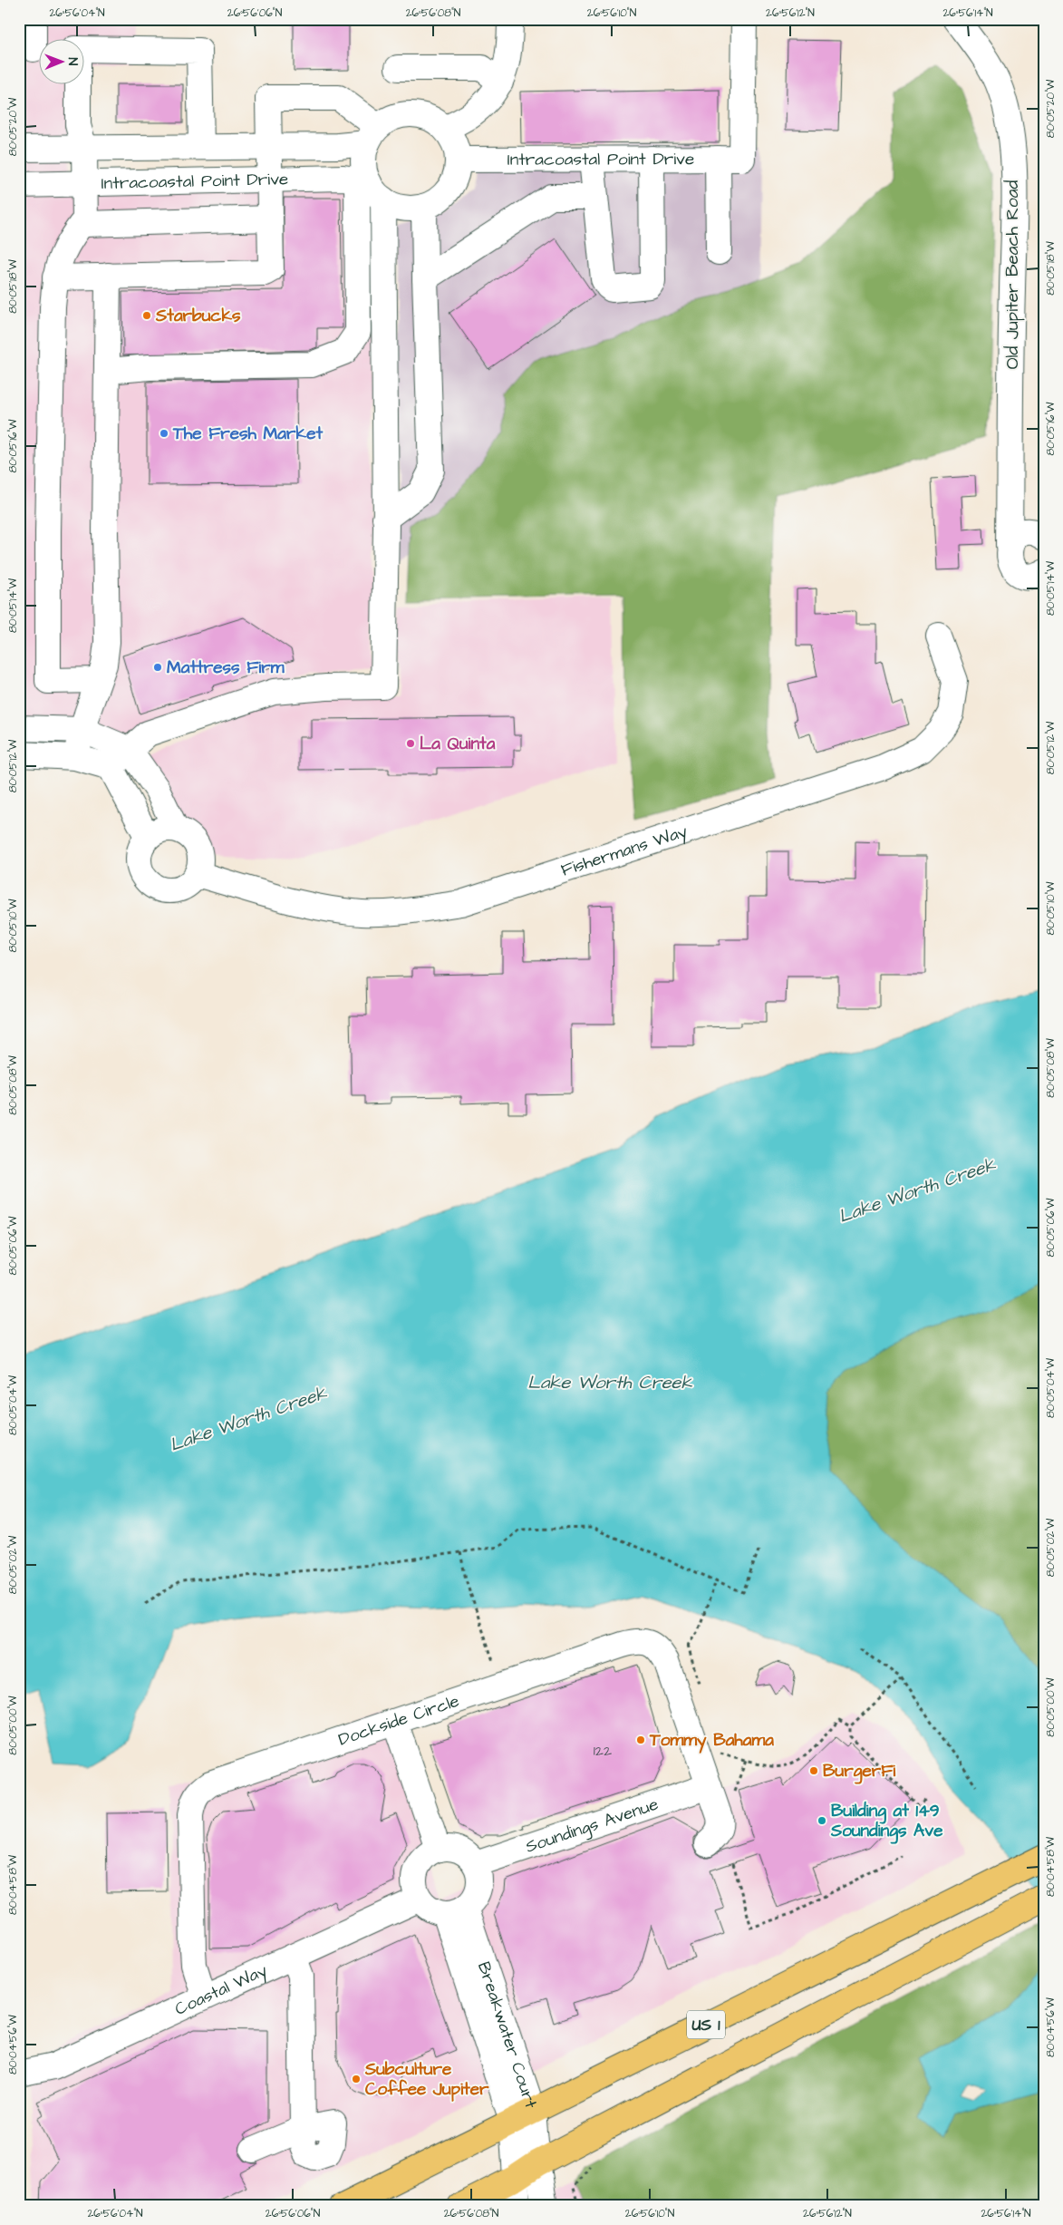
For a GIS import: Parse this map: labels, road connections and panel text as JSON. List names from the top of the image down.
{
  "streets": {
    "main road": ["US 1"],
    "street": [
      "Intracoastal Point Drive",
      "Old Jupiter Beach Road",
      "Fishermans Way",
      "Dockside Circle",
      "Soundings Avenue",
      "Coastal Way",
      "Breakwater Court"
    ]
  },
  "crossings": [
    ["Dockside Circle", "Soundings Avenue"],
    ["Dockside Circle", "Coastal Way"],
    ["Soundings Avenue", "Coastal Way"],
    ["Soundings Avenue", "Breakwater Court"],
    ["Coastal Way", "Breakwater Court"],
    ["US 1", "Breakwater Court"]
  ],
  "water": ["Lake Worth Creek"],
  "places": [
    "Starbucks",
    "The Fresh Market",
    "Mattress Firm",
    "La Quinta",
    "Tommy Bahama",
    "BurgerFi",
    "Building at 149 Soundings Ave",
    "Subculture Coffee Jupiter"
  ],
  "house_numbers": ["122"],
  "north": "right",
  "coordinates": [
    "26°56'04\"N",
    "26°56'06\"N",
    "26°56'08\"N",
    "26°56'10\"N",
    "26°56'12\"N",
    "26°56'14\"N",
    "80°05'20\"W",
    "80°05'18\"W",
    "80°05'16\"W",
    "80°05'14\"W",
    "80°05'12\"W",
    "80°05'10\"W",
    "80°05'08\"W",
    "80°05'06\"W",
    "80°05'04\"W",
    "80°05'02\"W",
    "80°05'00\"W",
    "80°04'58\"W",
    "80°04'56\"W"
  ]
}
